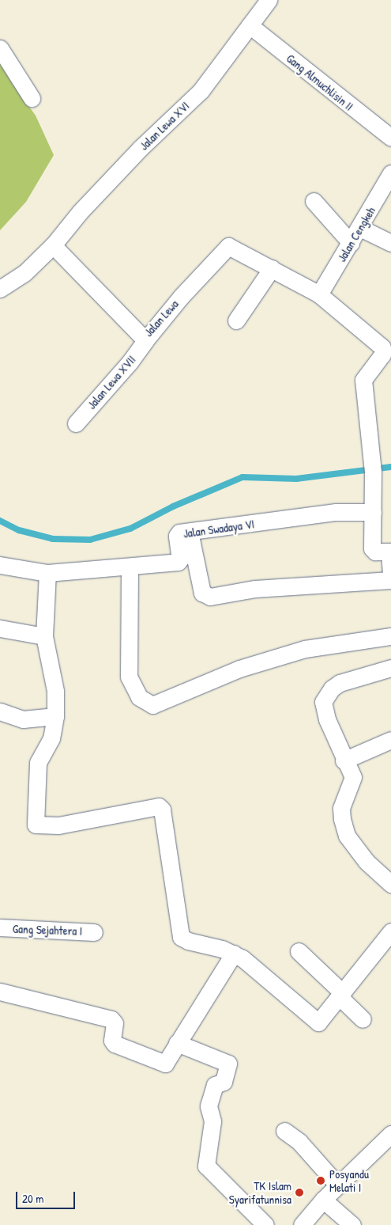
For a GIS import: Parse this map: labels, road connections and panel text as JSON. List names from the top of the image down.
{
  "streets": {
    "street": [
      "Gang Almuchlisin II",
      "Jalan Lewa XVI",
      "Jalan Cengkeh",
      "Jalan Lewa",
      "Jalan Lewa XVII",
      "Jalan Swadaya VI",
      "Gang Sejahtera I"
    ]
  },
  "crossings": [
    ["Gang Almuchlisin II", "Jalan Lewa XVI"],
    ["Jalan Lewa XVI", "Jalan Lewa"],
    ["Jalan Cengkeh", "Jalan Lewa"],
    ["Jalan Lewa", "Jalan Lewa XVII"],
    ["Jalan Lewa", "Jalan Swadaya VI"]
  ],
  "places": ["Posyandu Melati I", "TK Islam Syarifatunnisa"],
  "scale_bar": "20 m"
}
